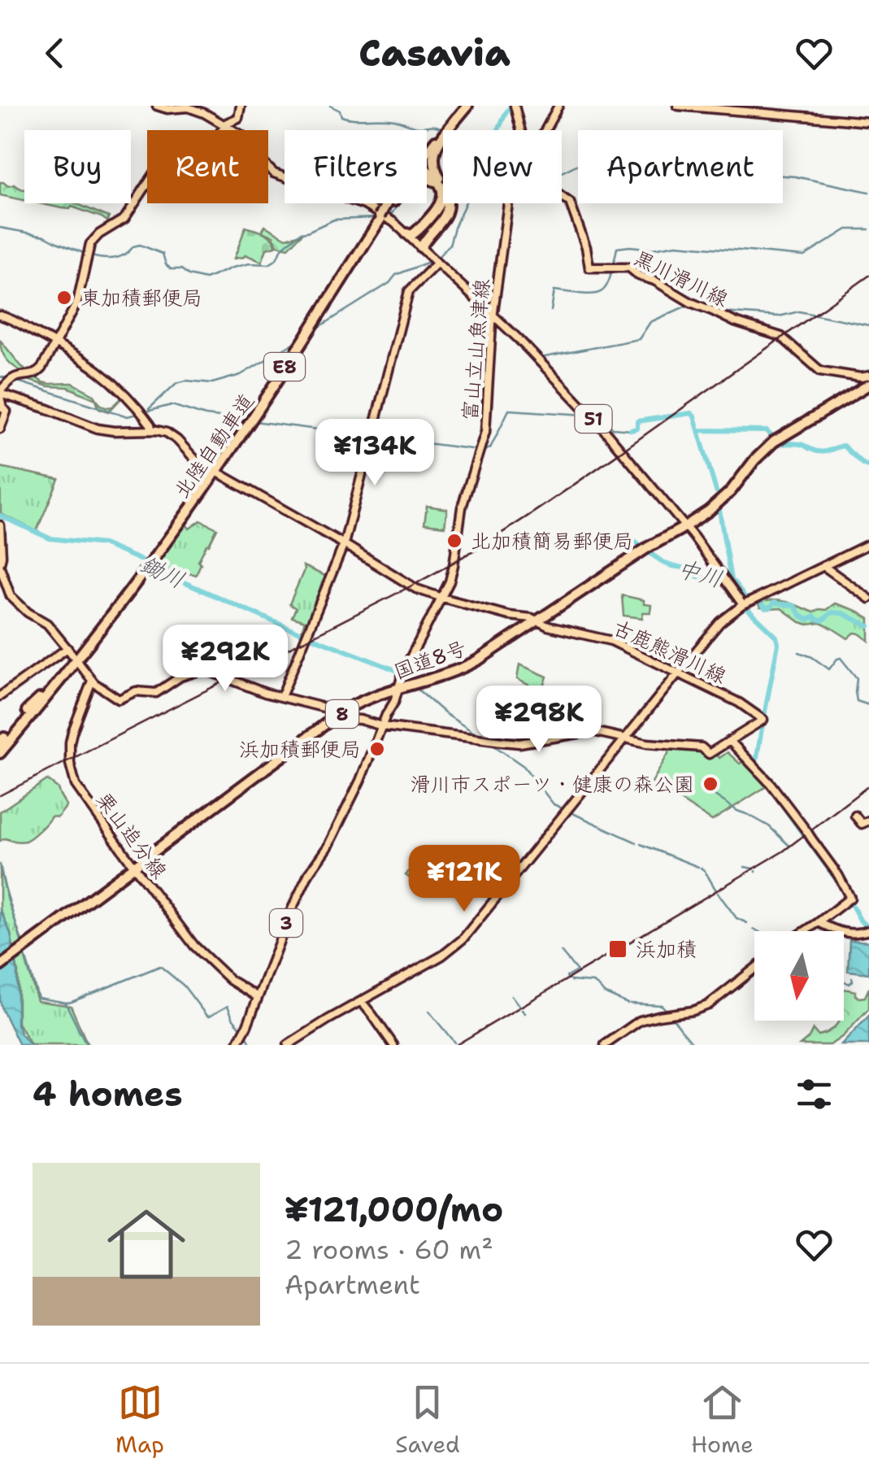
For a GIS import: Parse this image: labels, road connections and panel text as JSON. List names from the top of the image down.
{
  "streets": {
    "highway": [
      "E8",
      "北陸自動車道",
      "国道8号",
      "8"
    ],
    "main road": [
      "黒川滑川線",
      "富山立山魚津線",
      "51",
      "古鹿熊滑川線",
      "栗山追分線",
      "3"
    ]
  },
  "crossings": [
    ["富山立山魚津線", "51"],
    ["富山立山魚津線", "古鹿熊滑川線"],
    ["富山立山魚津線", "国道8号"],
    ["富山立山魚津線", "栗山追分線"],
    ["51", "国道8号"],
    ["古鹿熊滑川線", "国道8号"],
    ["国道8号", "栗山追分線"]
  ],
  "water": ["鋤川", "中川"],
  "places": {
    "other": [
      "東加積郵便局",
      "北加積簡易郵便局",
      "浜加積郵便局",
      "滑川市スポーツ・健康の森公園"
    ],
    "transit": ["浜加積"]
  },
  "north": "bottom",
  "page": {
    "header": "Casavia",
    "chip": [
      "Buy",
      "Rent",
      "Filters",
      "New",
      "Apartment"
    ],
    "price": [
      "¥134K",
      "¥292K",
      "¥298K",
      "¥121K"
    ],
    "heading": "4 homes",
    "list": [
      {
        "name": "¥121,000/mo",
        "note": "2 rooms · 60 m² · Apartment"
      }
    ],
    "tabs": ["Map", "Saved", "Home"]
  }
}
